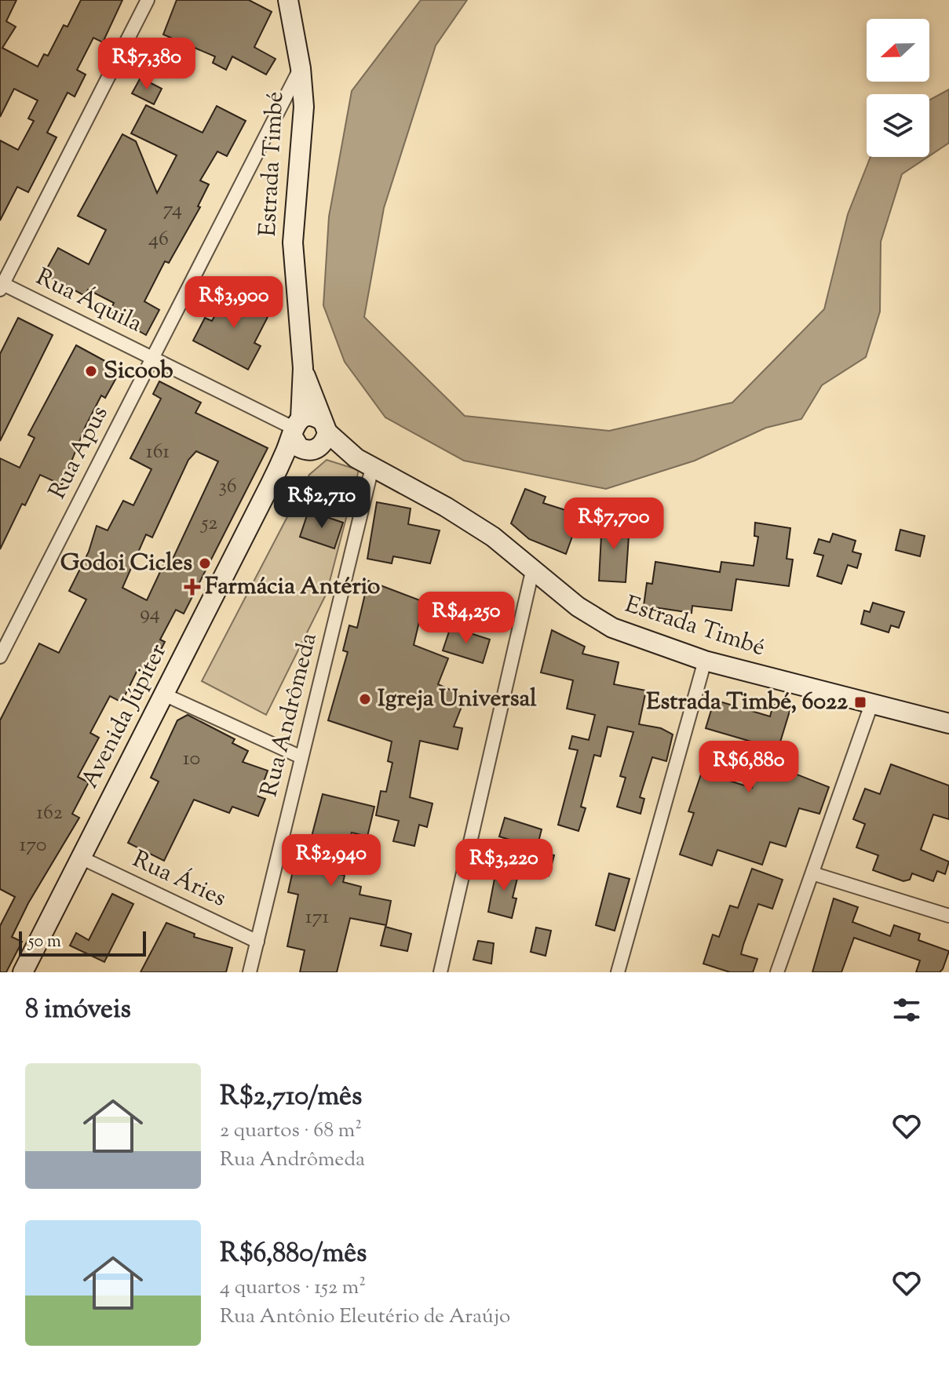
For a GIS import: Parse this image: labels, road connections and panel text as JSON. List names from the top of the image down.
{
  "streets": {
    "main road": ["Estrada Timbé", "Avenida Júpiter"],
    "street": [
      "Rua Áquila",
      "Rua Apus",
      "Rua Andrômeda",
      "Rua Áries"
    ]
  },
  "crossings": [
    ["Estrada Timbé", "Rua Áquila"],
    ["Estrada Timbé", "Rua Apus"],
    ["Estrada Timbé", "Rua Andrômeda"],
    ["Estrada Timbé", "Avenida Júpiter"],
    ["Rua Áquila", "Rua Apus"],
    ["Rua Áquila", "Avenida Júpiter"],
    ["Rua Andrômeda", "Rua Áries"],
    ["Avenida Júpiter", "Rua Áries"]
  ],
  "places": {
    "other": ["Sicoob", "Godoi Cicles", "Igreja Universal"],
    "health": ["Farmácia Antério"],
    "transit": ["Estrada Timbé, 6022"]
  },
  "house_numbers": [
    "74",
    "46",
    "161",
    "36",
    "52",
    "94",
    "10",
    "162",
    "170",
    "171"
  ],
  "scale_bar": "50 m",
  "north": "left",
  "page": {
    "price": [
      "R$7,380",
      "R$3,900",
      "R$2,710",
      "R$7,700",
      "R$4,250",
      "R$6,880",
      "R$2,940",
      "R$3,220"
    ],
    "scale": "50 m",
    "heading": "8 imóveis",
    "list": [
      {
        "name": "R$2,710/mês",
        "note": "2 quartos · 68 m² · Rua Andrômeda"
      },
      {
        "name": "R$6,880/mês",
        "note": "4 quartos · 152 m² · Rua Antônio Eleutério de Araújo"
      }
    ]
  }
}
